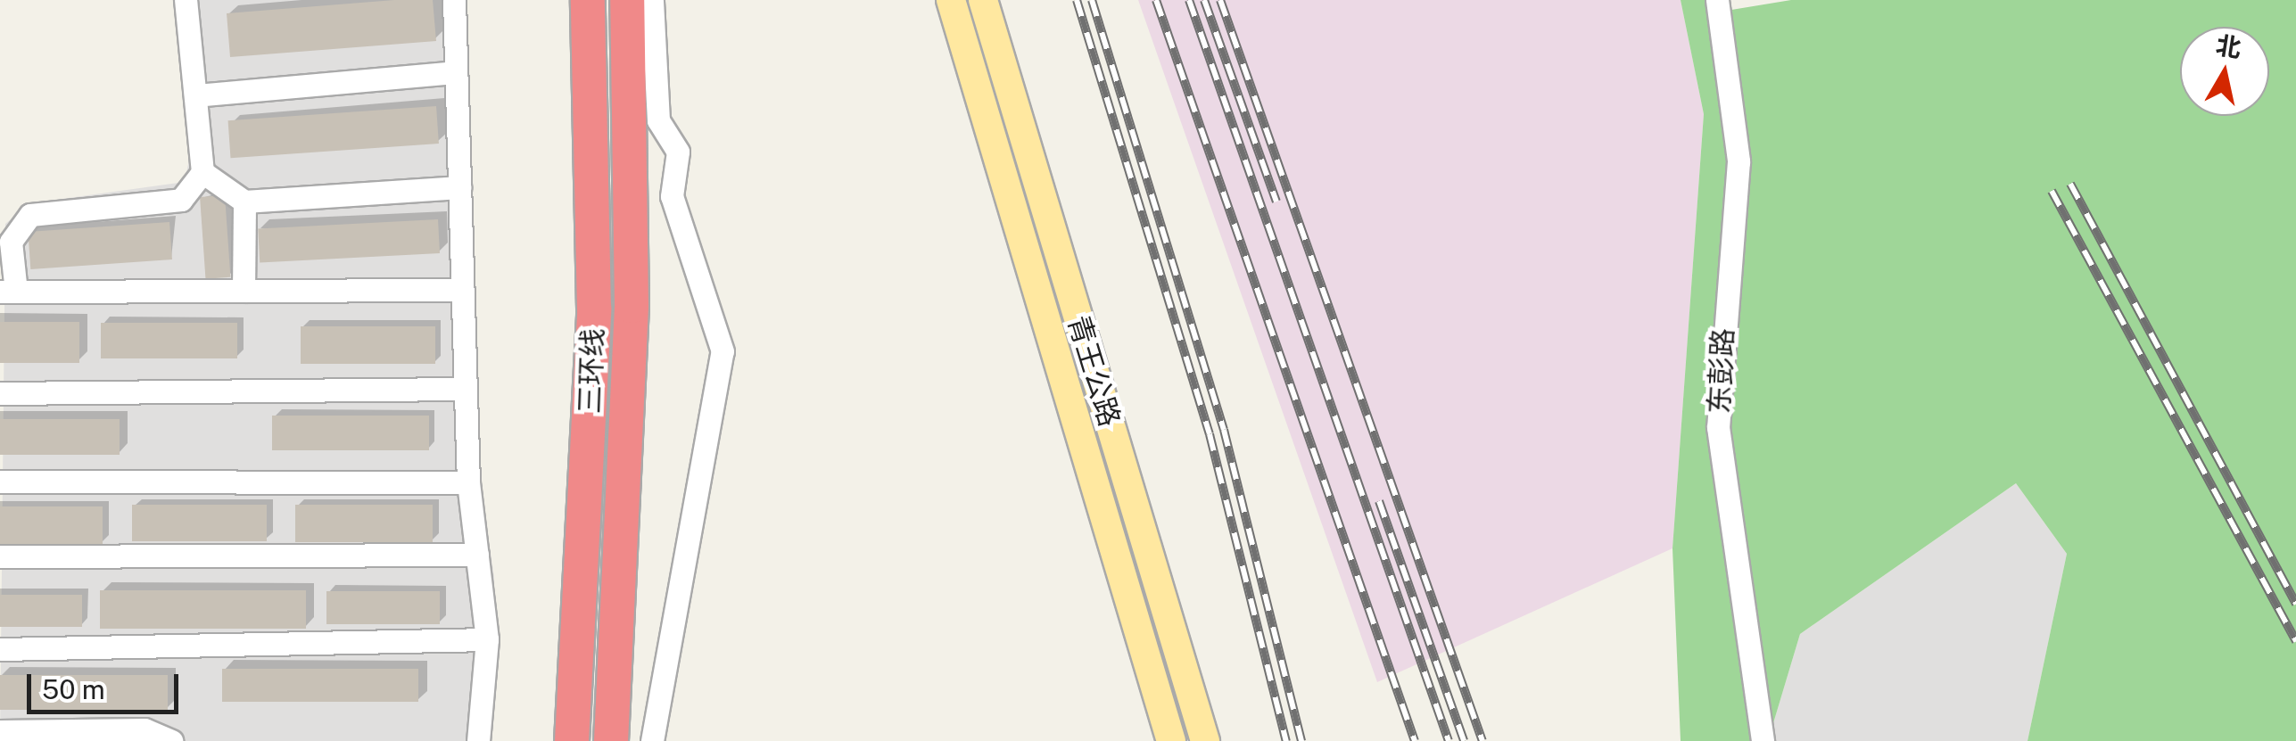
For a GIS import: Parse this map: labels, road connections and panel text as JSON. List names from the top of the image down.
{
  "streets": {
    "highway": ["三环线"],
    "main road": ["青王公路"],
    "street": ["东彭路"]
  },
  "scale_bar": "50 m",
  "north": "top"
}
